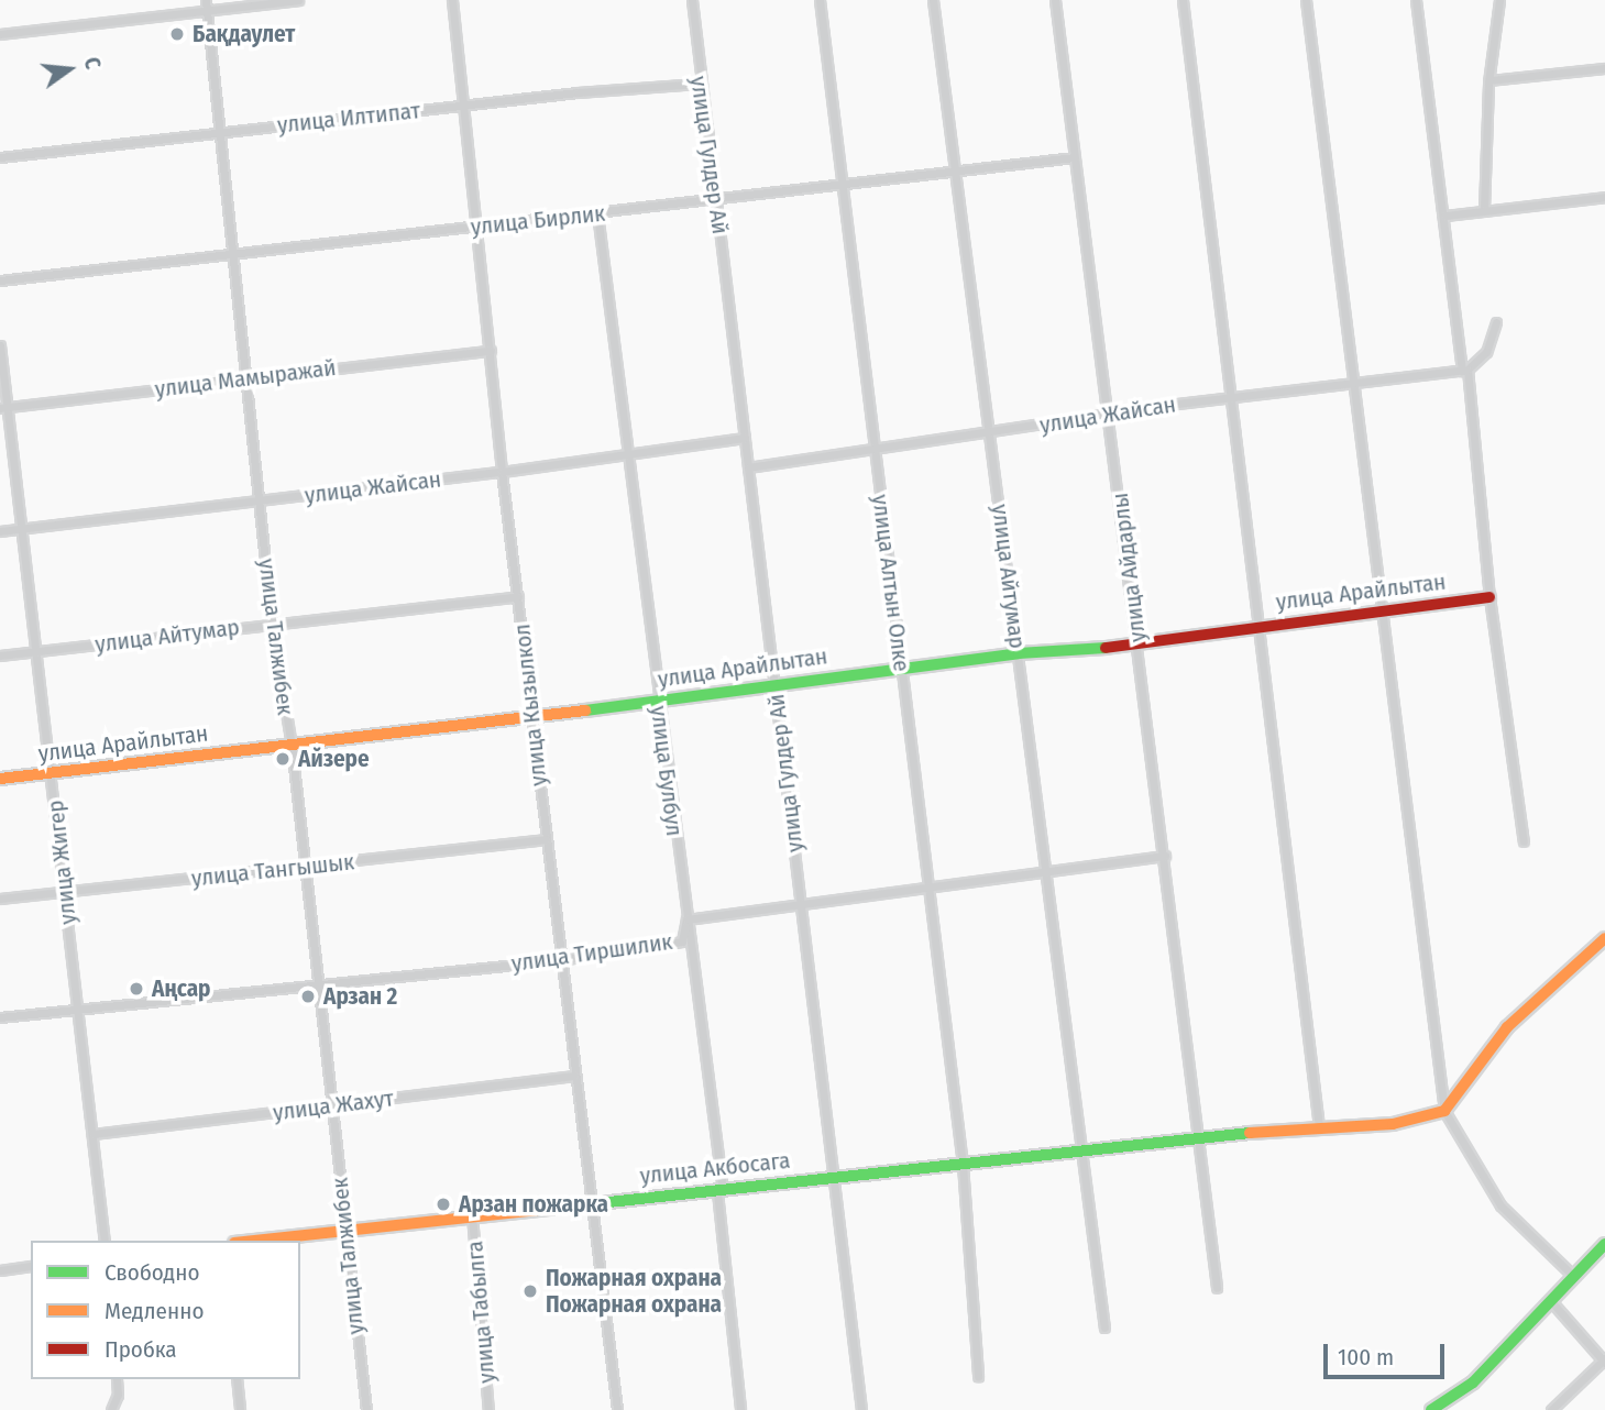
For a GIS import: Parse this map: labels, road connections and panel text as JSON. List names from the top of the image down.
{
  "streets": {
    "street": [
      "улица Илтипат",
      "улица Гулдер Ай",
      "улица Бирлик",
      "улица Мамыражай",
      "улица Жайсан",
      "улица Айдарлы",
      "улица Айтумар",
      "улица Алтын Олке",
      "улица Арайлытан",
      "улица Талжибек",
      "улица Кызылкол",
      "улица Булбул",
      "улица Жигер",
      "улица Тангышык",
      "улица Тиршилик",
      "улица Жахут",
      "улица Акбосага",
      "улица Табылга"
    ]
  },
  "crossings": [
    ["улица Илтипат", "улица Гулдер Ай"],
    ["улица Илтипат", "улица Талжибек"],
    ["улица Илтипат", "улица Кызылкол"],
    ["улица Гулдер Ай", "улица Бирлик"],
    ["улица Гулдер Ай", "улица Жайсан"],
    ["улица Гулдер Ай", "улица Арайлытан"],
    ["улица Гулдер Ай", "улица Тиршилик"],
    ["улица Гулдер Ай", "улица Акбосага"],
    ["улица Бирлик", "улица Айдарлы"],
    ["улица Бирлик", "улица Айтумар"],
    ["улица Бирлик", "улица Алтын Олке"],
    ["улица Бирлик", "улица Талжибек"],
    ["улица Бирлик", "улица Кызылкол"],
    ["улица Бирлик", "улица Булбул"],
    ["улица Мамыражай", "улица Талжибек"],
    ["улица Мамыражай", "улица Кызылкол"],
    ["улица Мамыражай", "улица Жигер"],
    ["улица Жайсан", "улица Айдарлы"],
    ["улица Жайсан", "улица Айтумар"],
    ["улица Жайсан", "улица Алтын Олке"],
    ["улица Жайсан", "улица Талжибек"],
    ["улица Жайсан", "улица Кызылкол"],
    ["улица Жайсан", "улица Булбул"],
    ["улица Жайсан", "улица Жигер"],
    ["улица Айдарлы", "улица Арайлытан"],
    ["улица Айдарлы", "улица Тиршилик"],
    ["улица Айдарлы", "улица Акбосага"],
    ["улица Айтумар", "улица Арайлытан"],
    ["улица Айтумар", "улица Талжибек"],
    ["улица Айтумар", "улица Кызылкол"],
    ["улица Айтумар", "улица Жигер"],
    ["улица Айтумар", "улица Тиршилик"],
    ["улица Айтумар", "улица Акбосага"],
    ["улица Алтын Олке", "улица Арайлытан"],
    ["улица Алтын Олке", "улица Тиршилик"],
    ["улица Алтын Олке", "улица Акбосага"],
    ["улица Арайлытан", "улица Талжибек"],
    ["улица Арайлытан", "улица Кызылкол"],
    ["улица Арайлытан", "улица Булбул"],
    ["улица Арайлытан", "улица Жигер"],
    ["улица Талжибек", "улица Тангышык"],
    ["улица Талжибек", "улица Тиршилик"],
    ["улица Талжибек", "улица Жахут"],
    ["улица Талжибек", "улица Акбосага"],
    ["улица Кызылкол", "улица Тангышык"],
    ["улица Кызылкол", "улица Тиршилик"],
    ["улица Кызылкол", "улица Жахут"],
    ["улица Кызылкол", "улица Акбосага"],
    ["улица Булбул", "улица Тиршилик"],
    ["улица Булбул", "улица Акбосага"],
    ["улица Жигер", "улица Тангышык"],
    ["улица Жигер", "улица Тиршилик"],
    ["улица Жигер", "улица Жахут"],
    ["улица Акбосага", "улица Табылга"]
  ],
  "places": [
    "Бақдаулет",
    "Айзере",
    "Аңсар",
    "Арзан 2",
    "Арзан пожарка",
    "Пожарная охрана Пожарная охрана"
  ],
  "legend": ["Свободно", "Медленно", "Пробка"],
  "scale_bar": "100 m",
  "north": "right"
}
